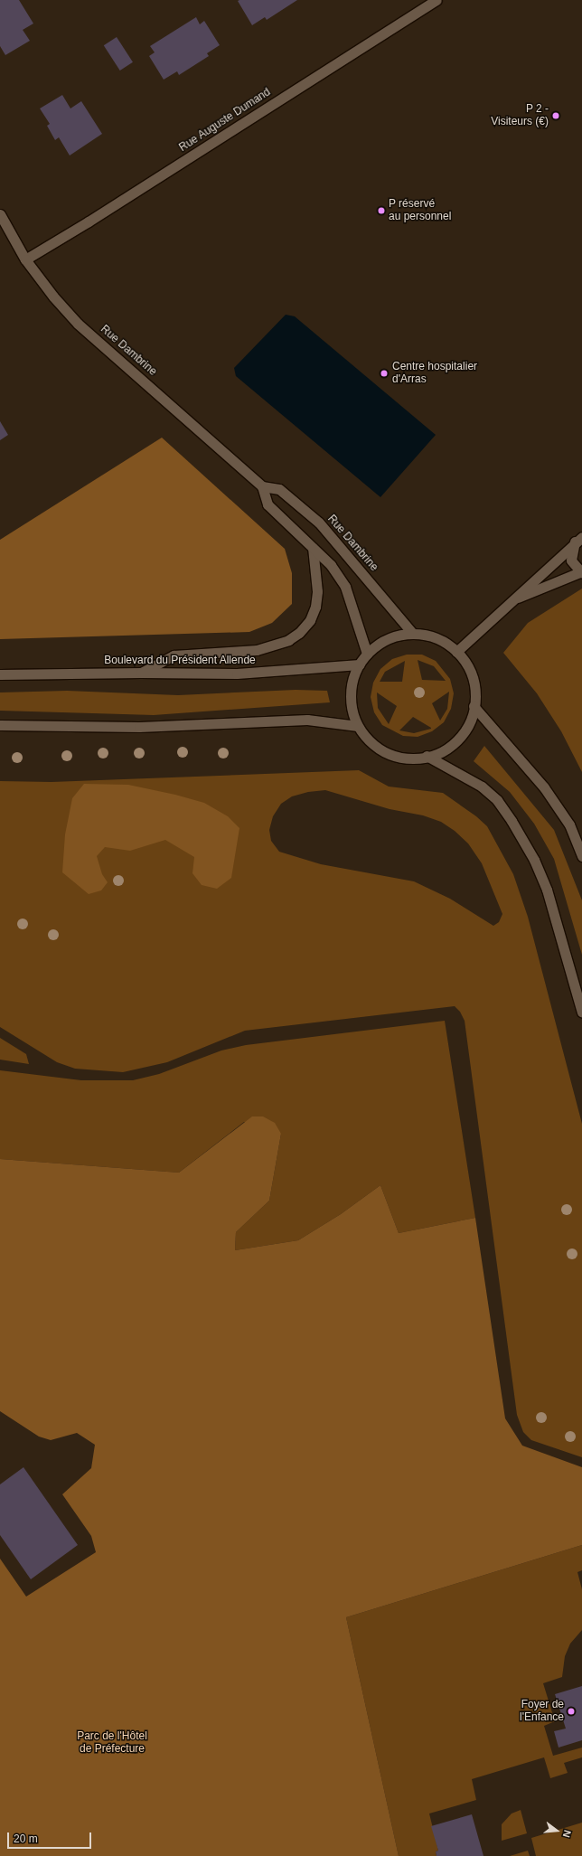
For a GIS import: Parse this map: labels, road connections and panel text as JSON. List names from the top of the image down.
{
  "streets": {
    "main road": ["Rue Auguste Dumand", "Rue Dambrine", "Boulevard du Président Allende"]
  },
  "crossings": [
    ["Rue Auguste Dumand", "Rue Dambrine"],
    ["Rue Dambrine", "Boulevard du Président Allende"]
  ],
  "parks": ["Parc de l'Hôtel de Préfecture"],
  "places": [
    "P 2 - Visiteurs (€)",
    "P réservé au personnel",
    "Centre hospitalier d'Arras",
    "Foyer de l'Enfance"
  ],
  "scale_bar": "20 m",
  "north": "right"
}
